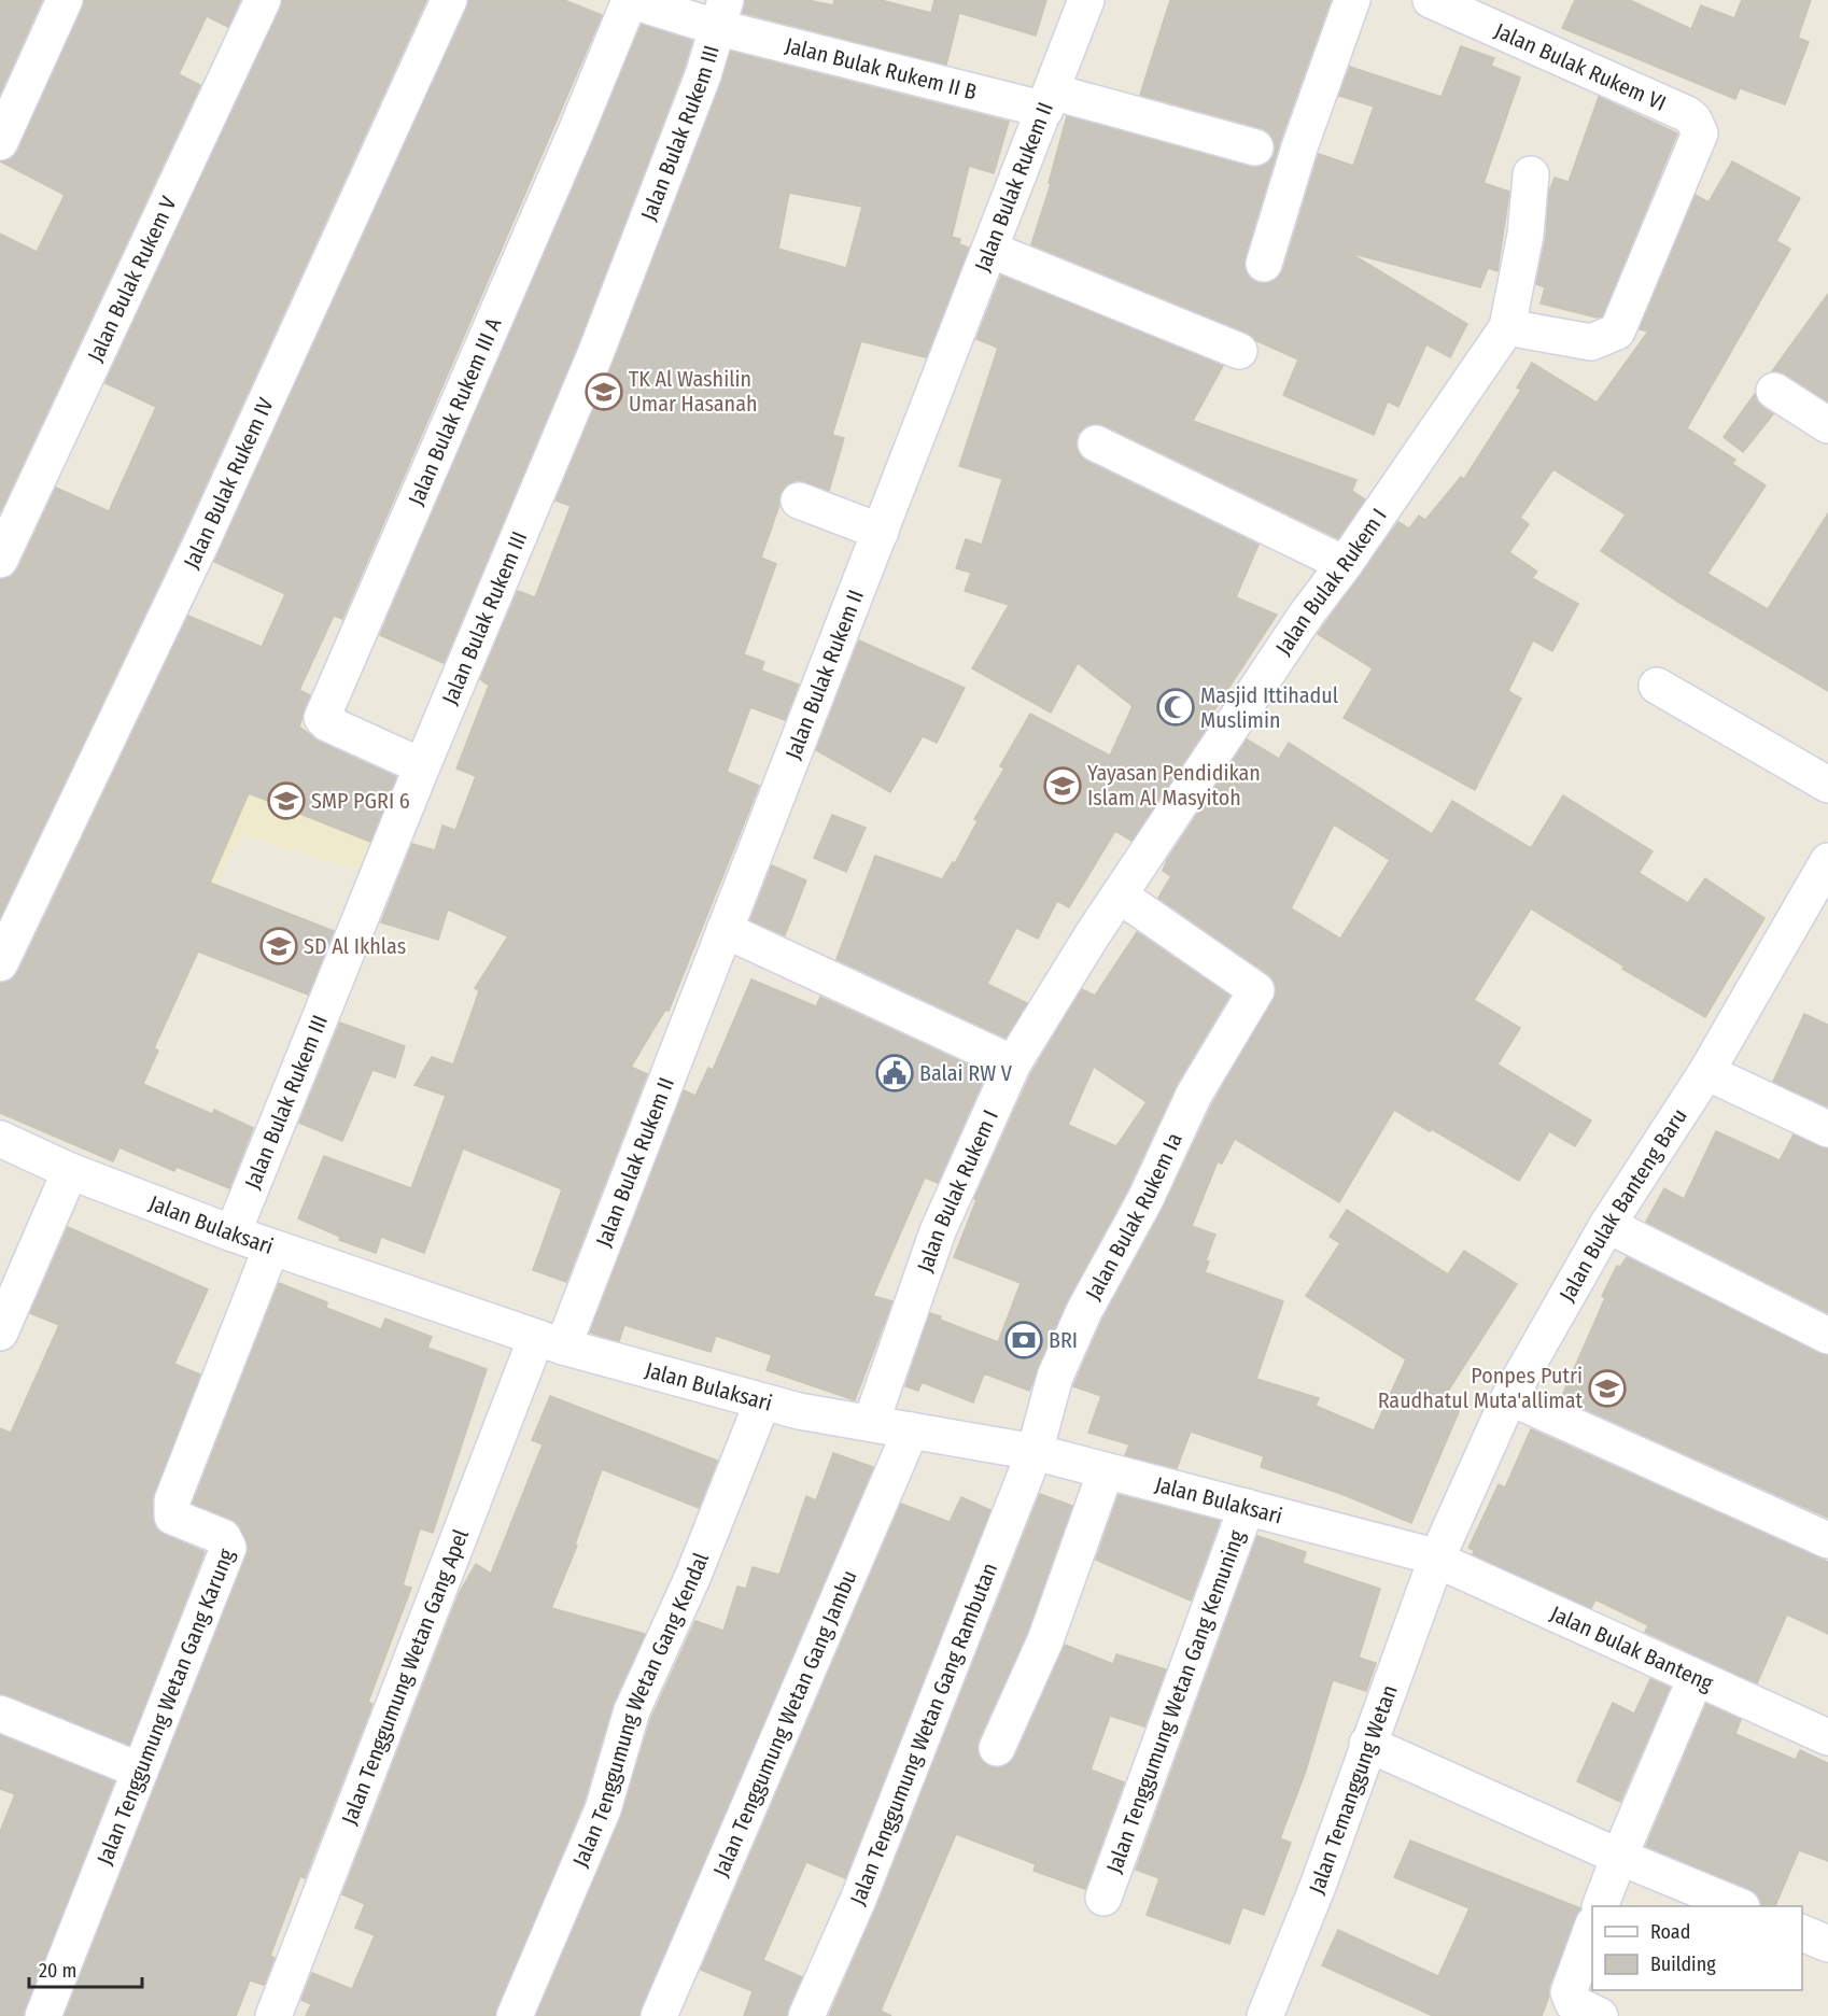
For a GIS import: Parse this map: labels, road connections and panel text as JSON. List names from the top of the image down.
{
  "streets": {
    "street": [
      "Jalan Bulak Rukem VI",
      "Jalan Bulak Rukem II B",
      "Jalan Bulak Rukem III",
      "Jalan Bulak Rukem II",
      "Jalan Bulak Rukem V",
      "Jalan Bulak Rukem III A",
      "Jalan Bulak Rukem IV",
      "Jalan Bulak Rukem I",
      "Jalan Bulak Banteng Baru",
      "Jalan Bulak Rukem Ia",
      "Jalan Bulaksari",
      "Jalan Bulak Banteng",
      "Jalan Tenggumung Wetan Gang Apel",
      "Jalan Tenggumung Wetan Gang Kemuning",
      "Jalan Tenggumung Wetan Gang Karung",
      "Jalan Tenggumung Wetan Gang Kendal",
      "Jalan Tenggumung Wetan Gang Jambu",
      "Jalan Tenggumung Wetan Gang Rambutan",
      "Jalan Temanggung Wetan"
    ]
  },
  "crossings": [
    ["Jalan Bulak Rukem VI", "Jalan Bulak Rukem I"],
    ["Jalan Bulak Rukem II B", "Jalan Bulak Rukem III"],
    ["Jalan Bulak Rukem II B", "Jalan Bulak Rukem II"],
    ["Jalan Bulak Rukem II B", "Jalan Bulak Rukem III A"],
    ["Jalan Bulak Rukem III", "Jalan Bulak Rukem III A"],
    ["Jalan Bulak Rukem III", "Jalan Bulaksari"],
    ["Jalan Bulak Rukem II", "Jalan Bulaksari"],
    ["Jalan Bulak Rukem II", "Jalan Tenggumung Wetan Gang Apel"],
    ["Jalan Bulak Rukem I", "Jalan Bulak Rukem Ia"],
    ["Jalan Bulak Rukem I", "Jalan Bulaksari"],
    ["Jalan Bulak Banteng Baru", "Jalan Bulaksari"],
    ["Jalan Bulak Banteng Baru", "Jalan Bulak Banteng"],
    ["Jalan Bulak Banteng Baru", "Jalan Temanggung Wetan"],
    ["Jalan Bulak Rukem Ia", "Jalan Bulaksari"],
    ["Jalan Bulak Rukem Ia", "Jalan Tenggumung Wetan Gang Rambutan"],
    ["Jalan Bulaksari", "Jalan Bulak Banteng"],
    ["Jalan Bulaksari", "Jalan Tenggumung Wetan Gang Apel"],
    ["Jalan Bulaksari", "Jalan Tenggumung Wetan Gang Kemuning"],
    ["Jalan Bulaksari", "Jalan Tenggumung Wetan Gang Karung"],
    ["Jalan Bulaksari", "Jalan Tenggumung Wetan Gang Kendal"],
    ["Jalan Bulaksari", "Jalan Tenggumung Wetan Gang Jambu"],
    ["Jalan Bulaksari", "Jalan Tenggumung Wetan Gang Rambutan"],
    ["Jalan Bulaksari", "Jalan Temanggung Wetan"],
    ["Jalan Bulak Banteng", "Jalan Temanggung Wetan"]
  ],
  "places": {
    "school or university": [
      "TK Al Washilin Umar Hasanah",
      "Yayasan Pendidikan Islam Al Masyitoh",
      "SMP PGRI 6",
      "SD Al Ikhlas",
      "Ponpes Putri Raudhatul Muta'allimat"
    ],
    "mosque": ["Masjid Ittihadul Muslimin"],
    "public building": ["Balai RW V"],
    "bank": ["BRI"]
  },
  "legend": ["Road", "Building"],
  "scale_bar": "20 m"
}
